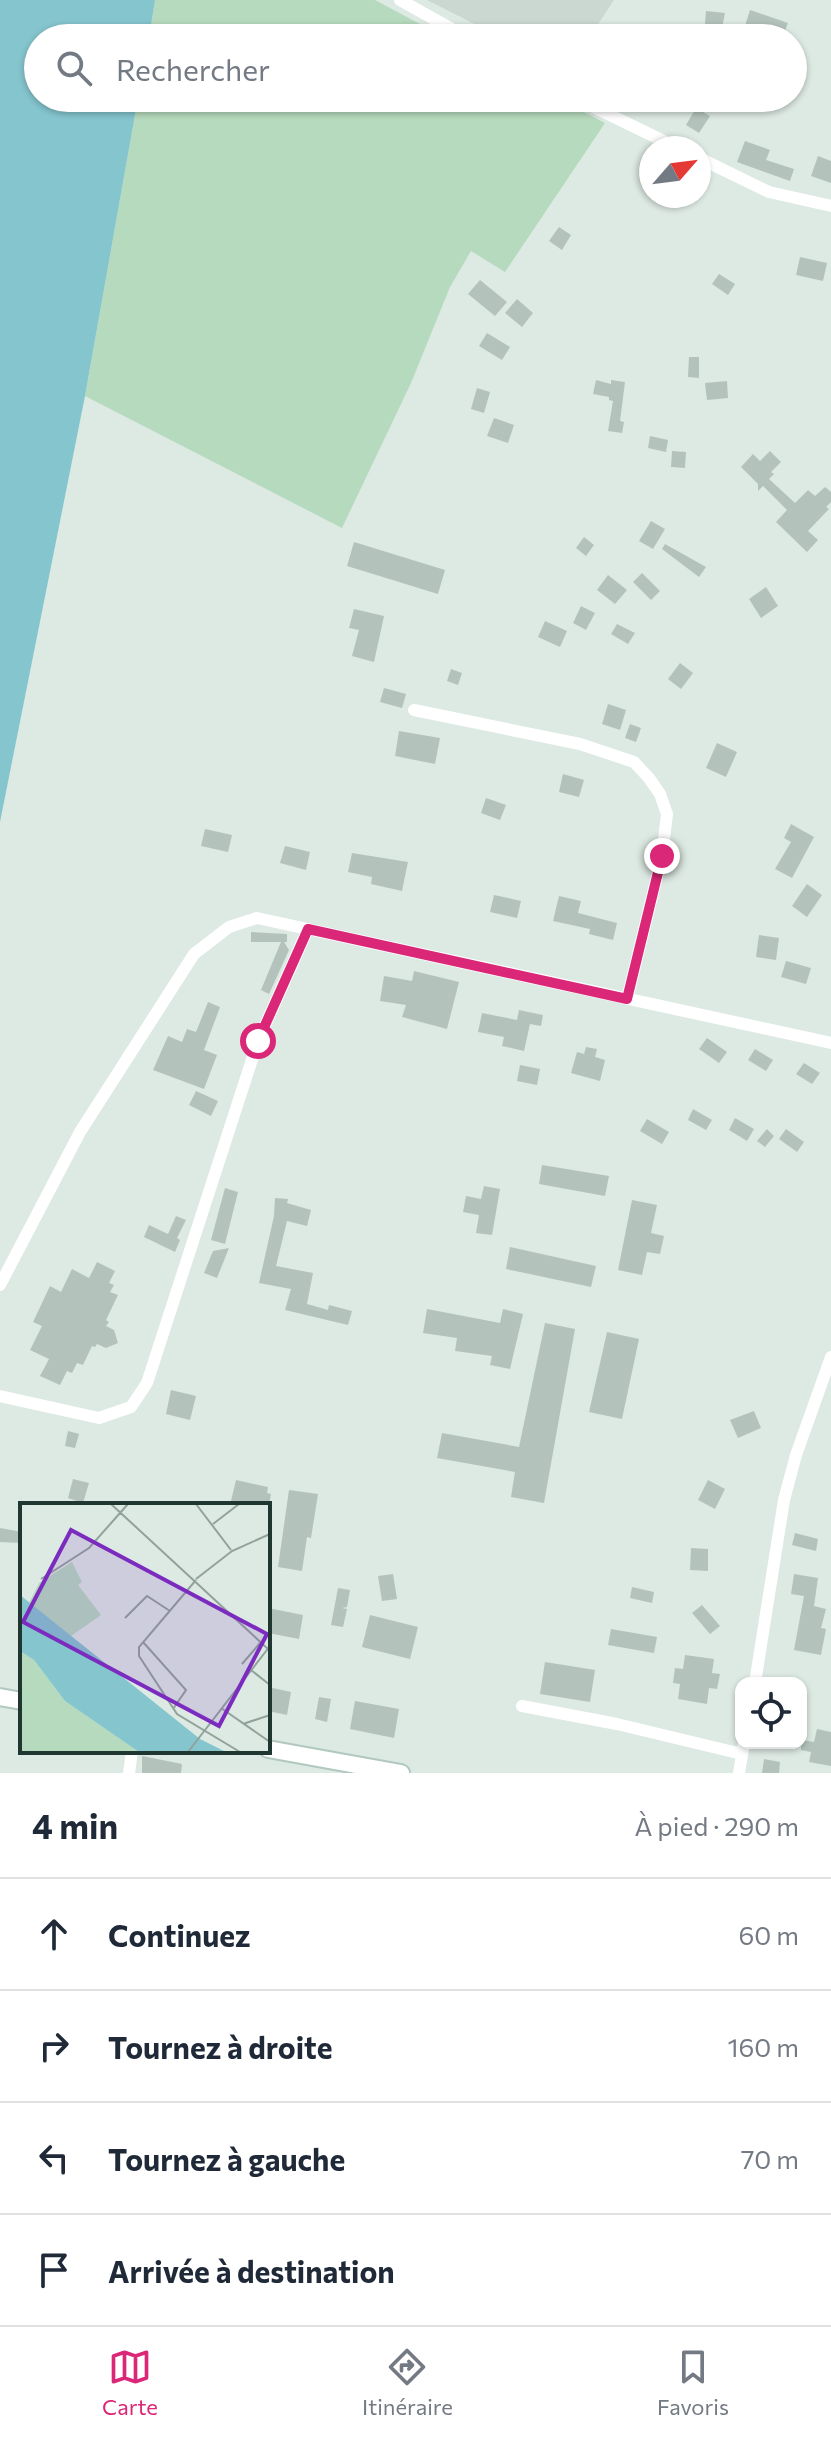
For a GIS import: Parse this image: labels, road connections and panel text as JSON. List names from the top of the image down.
{
  "north": "top right",
  "page": {
    "search": "Rechercher",
    "heading": ["4 min", "À pied · 290 m"],
    "list": [
      ["Continuez", "60 m"],
      ["Tournez à droite", "160 m"],
      ["Tournez à gauche", "70 m"],
      "Arrivée à destination"
    ],
    "nav": ["Carte", "Itinéraire", "Favoris"]
  }
}
